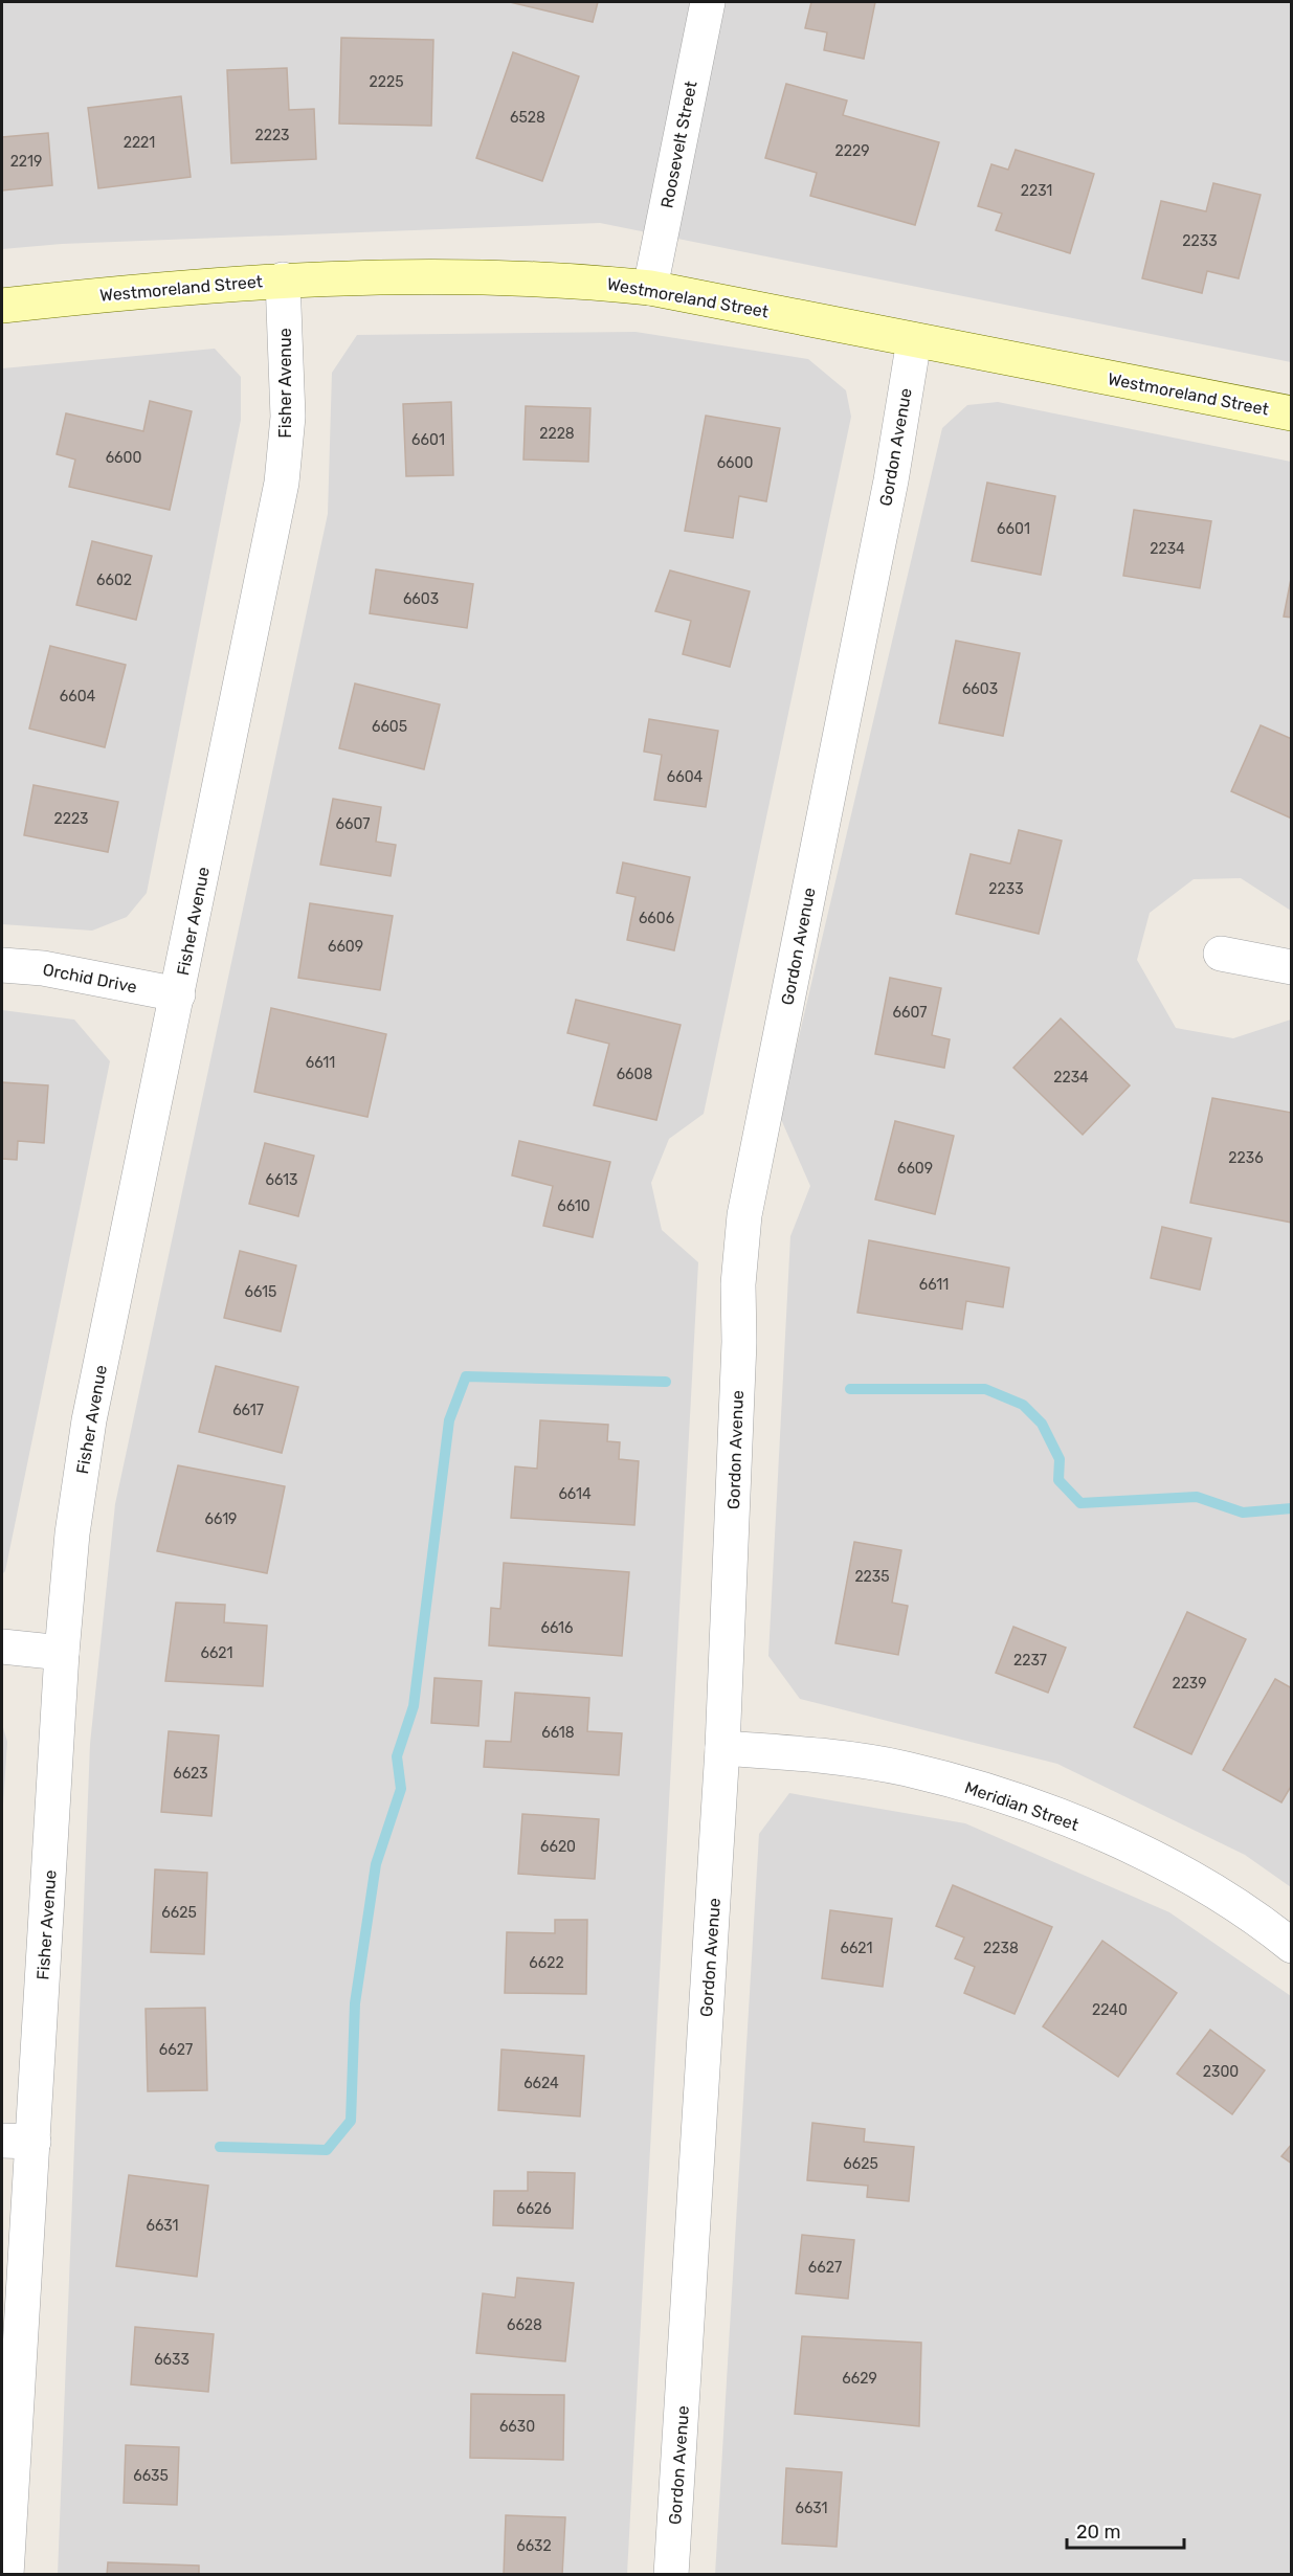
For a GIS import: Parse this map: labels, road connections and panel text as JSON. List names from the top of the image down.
{
  "streets": {
    "main road": ["Westmoreland Street"],
    "street": [
      "Roosevelt Street",
      "Fisher Avenue",
      "Gordon Avenue",
      "Orchid Drive",
      "Meridian Street"
    ]
  },
  "crossings": [
    ["Roosevelt Street", "Westmoreland Street"],
    ["Westmoreland Street", "Fisher Avenue"],
    ["Westmoreland Street", "Gordon Avenue"],
    ["Fisher Avenue", "Orchid Drive"],
    ["Gordon Avenue", "Meridian Street"]
  ],
  "house_numbers": [
    "2225",
    "6528",
    "2223",
    "2221",
    "2229",
    "2219",
    "2231",
    "2233",
    "2228",
    "6601",
    "6600",
    "6600",
    "6601",
    "2234",
    "6602",
    "6603",
    "6603",
    "6604",
    "6605",
    "6604",
    "2223",
    "6607",
    "2233",
    "6606",
    "6609",
    "6607",
    "6611",
    "6608",
    "2234",
    "2236",
    "6609",
    "6613",
    "6610",
    "6611",
    "6615",
    "6617",
    "6614",
    "6619",
    "2235",
    "6616",
    "6621",
    "2237",
    "2239",
    "6618",
    "6623",
    "6620",
    "6625",
    "6621",
    "2238",
    "6622",
    "2240",
    "6627",
    "2300",
    "6624",
    "6625",
    "6626",
    "6631",
    "6627",
    "6628",
    "6633",
    "6629",
    "6630",
    "6635",
    "6631",
    "6632"
  ],
  "scale_bar": "20 m"
}
